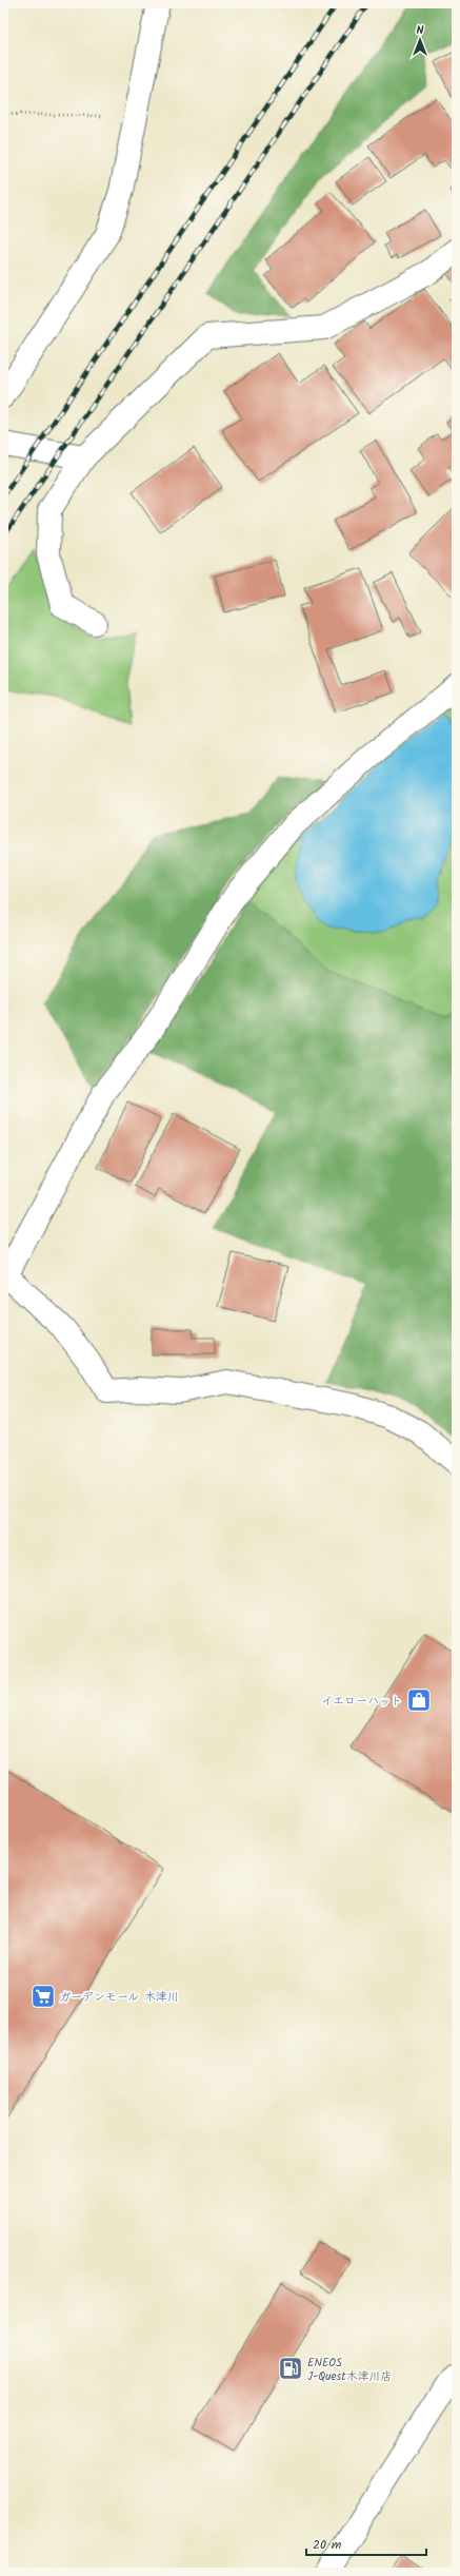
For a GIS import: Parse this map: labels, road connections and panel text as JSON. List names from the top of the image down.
{
  "places": {
    "shop": ["イエローハット"],
    "supermarket": ["ガーデンモール 木津川"],
    "fuel station": ["ENEOS J-Quest木津川店"]
  },
  "scale_bar": "20 m",
  "north": "top"
}
